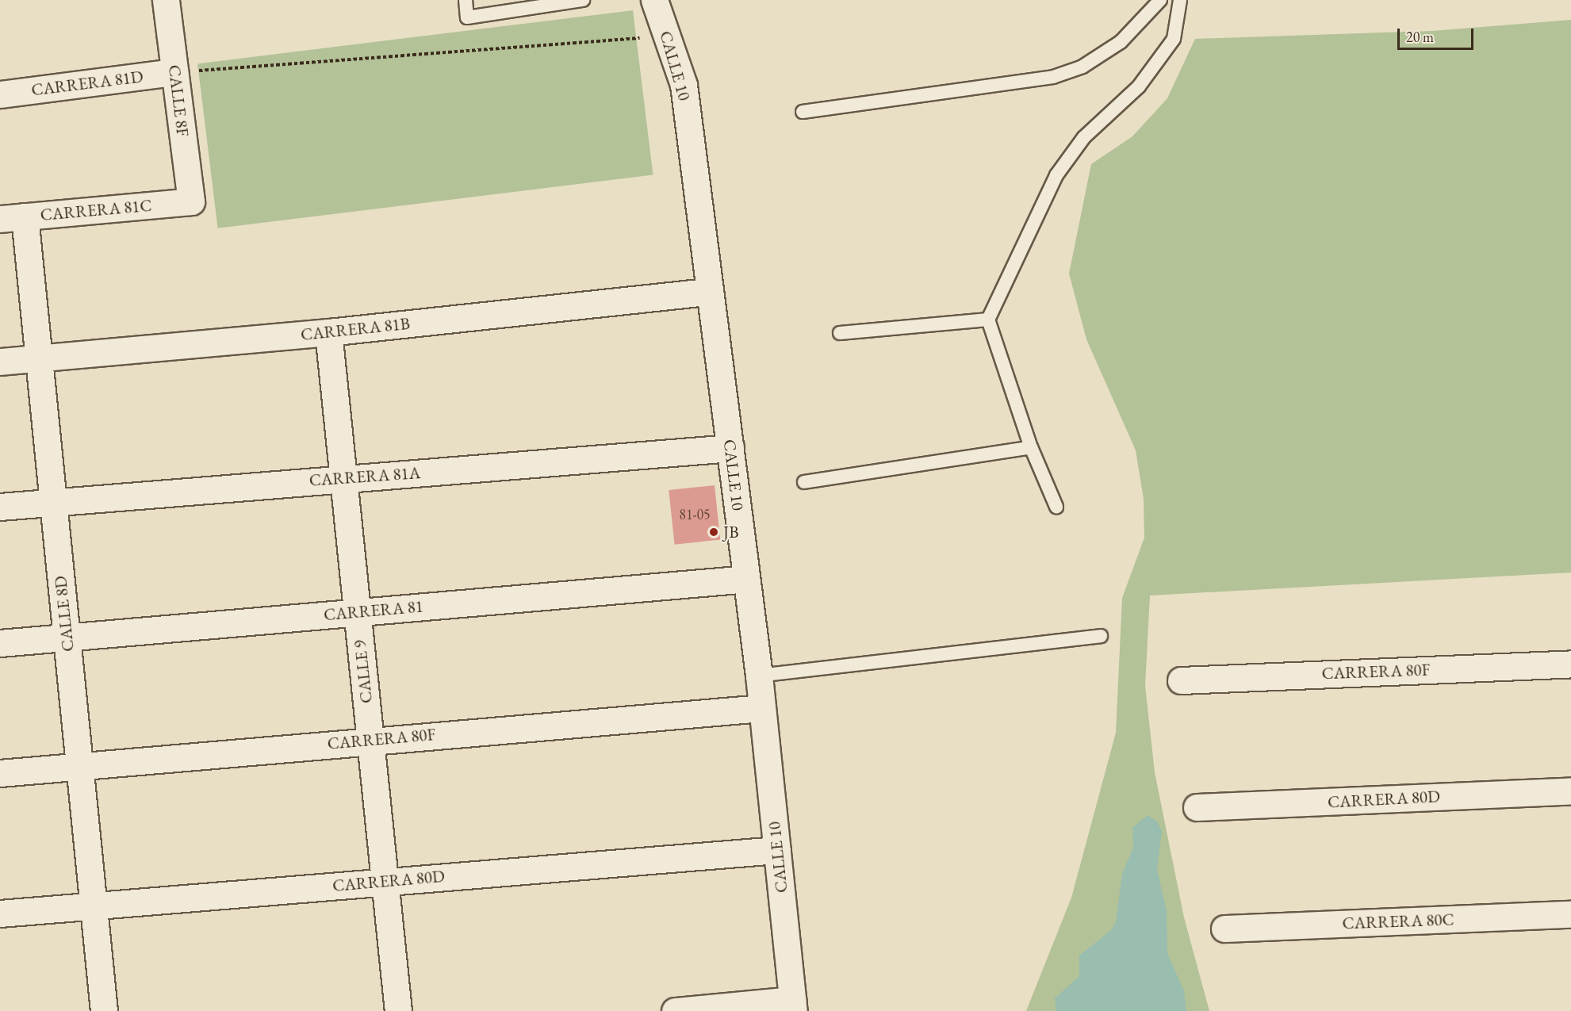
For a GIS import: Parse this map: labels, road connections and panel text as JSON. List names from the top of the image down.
{
  "streets": {
    "street": [
      "CALLE 10",
      "CARRERA 81D",
      "CALLE 8F",
      "CARRERA 81C",
      "CARRERA 81B",
      "CARRERA 81A",
      "CARRERA 81",
      "CALLE 8D",
      "CALLE 9",
      "CARRERA 80F",
      "CARRERA 80D",
      "CARRERA 80C"
    ]
  },
  "crossings": [
    ["CALLE 10", "CARRERA 81B"],
    ["CALLE 10", "CARRERA 81A"],
    ["CALLE 10", "CARRERA 81"],
    ["CALLE 10", "CARRERA 80F"],
    ["CALLE 10", "CARRERA 80D"],
    ["CARRERA 81D", "CALLE 8F"],
    ["CALLE 8F", "CARRERA 81C"],
    ["CARRERA 81C", "CALLE 8D"],
    ["CARRERA 81B", "CALLE 8D"],
    ["CARRERA 81B", "CALLE 9"],
    ["CARRERA 81A", "CALLE 8D"],
    ["CARRERA 81A", "CALLE 9"],
    ["CARRERA 81", "CALLE 8D"],
    ["CARRERA 81", "CALLE 9"],
    ["CALLE 8D", "CARRERA 80F"],
    ["CALLE 8D", "CARRERA 80D"],
    ["CALLE 9", "CARRERA 80F"],
    ["CALLE 9", "CARRERA 80D"]
  ],
  "places": ["JB"],
  "house_numbers": ["81-05"],
  "scale_bar": "20 m"
}
